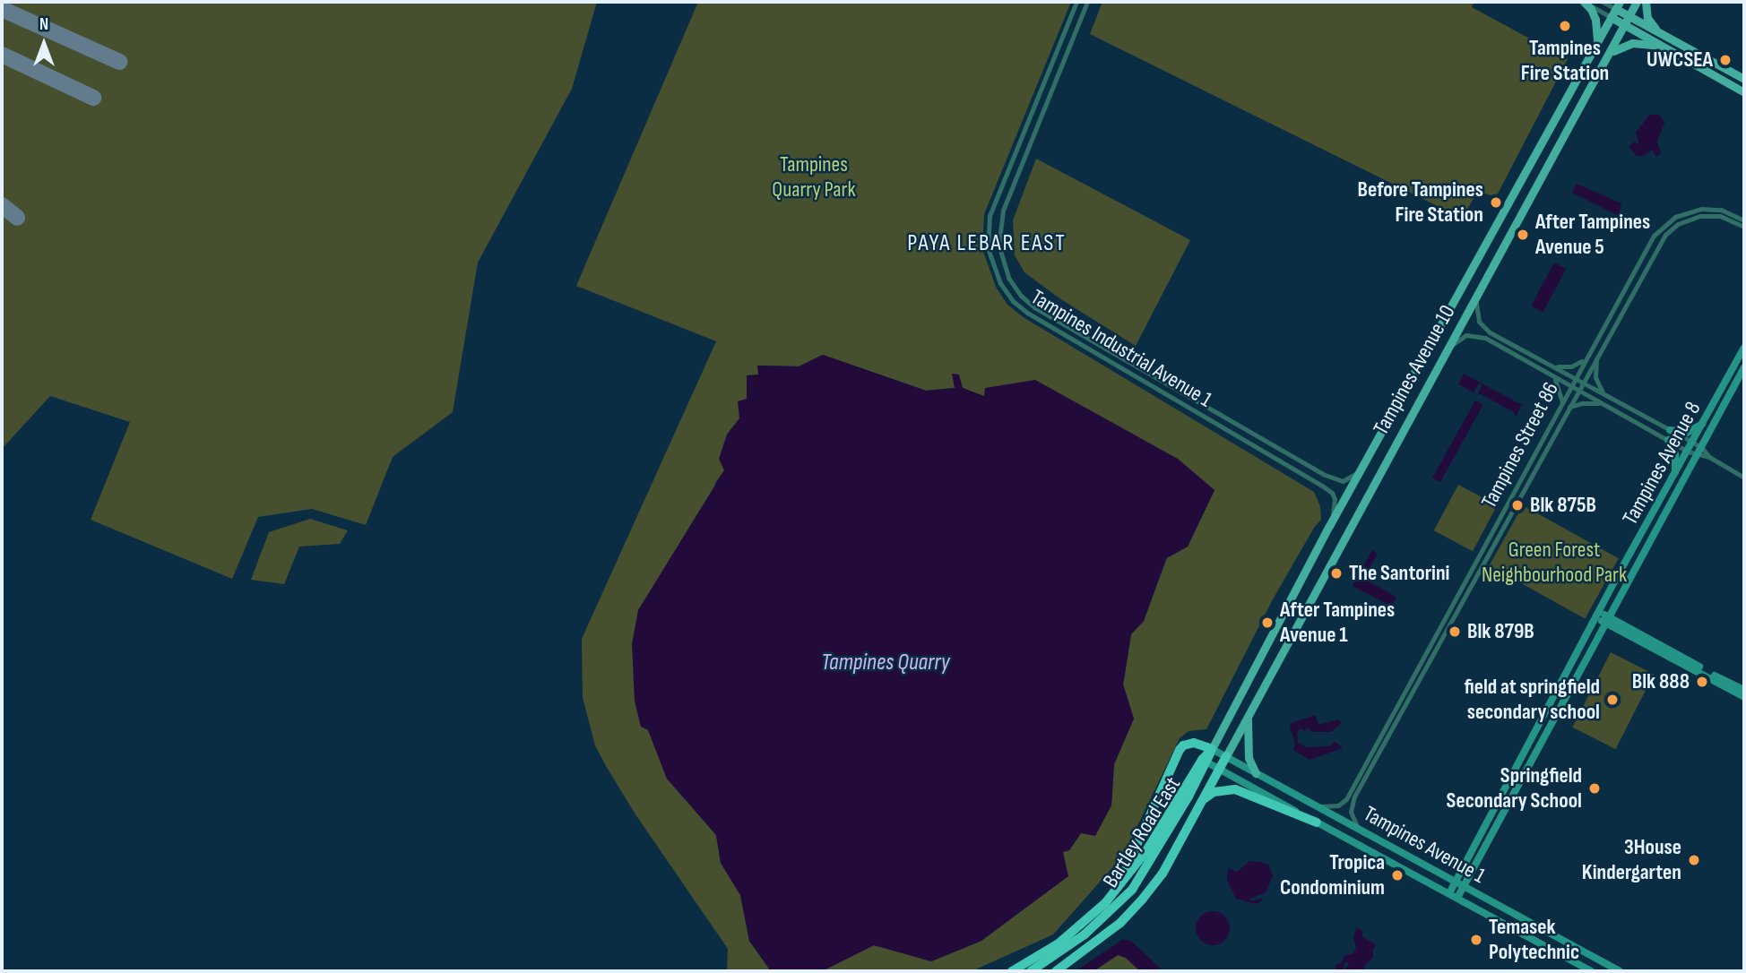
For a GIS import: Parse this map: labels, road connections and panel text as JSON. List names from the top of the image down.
{
  "streets": {
    "highway": ["Bartley Road East"],
    "main road": ["Tampines Avenue 10"],
    "street": [
      "Tampines Industrial Avenue 1",
      "Tampines Street 86",
      "Tampines Avenue 8",
      "Tampines Avenue 1"
    ]
  },
  "crossings": [
    ["Tampines Industrial Avenue 1", "Tampines Avenue 10"],
    ["Tampines Avenue 10", "Bartley Road East"],
    ["Tampines Avenue 10", "Tampines Avenue 1"],
    ["Tampines Street 86", "Tampines Avenue 1"],
    ["Tampines Avenue 8", "Tampines Avenue 1"],
    ["Bartley Road East", "Tampines Avenue 1"]
  ],
  "districts": ["PAYA LEBAR EAST"],
  "water": ["Tampines Quarry"],
  "parks": ["Tampines Quarry Park", "Green Forest Neighbourhood Park"],
  "places": [
    "Tampines Fire Station",
    "UWCSEA",
    "Before Tampines Fire Station",
    "After Tampines Avenue 5",
    "Blk 875B",
    "The Santorini",
    "After Tampines Avenue 1",
    "Blk 879B",
    "Blk 888",
    "field at springfield secondary school",
    "Springfield Secondary School",
    "3House Kindergarten",
    "Tropica Condominium",
    "Temasek Polytechnic"
  ],
  "north": "top"
}
